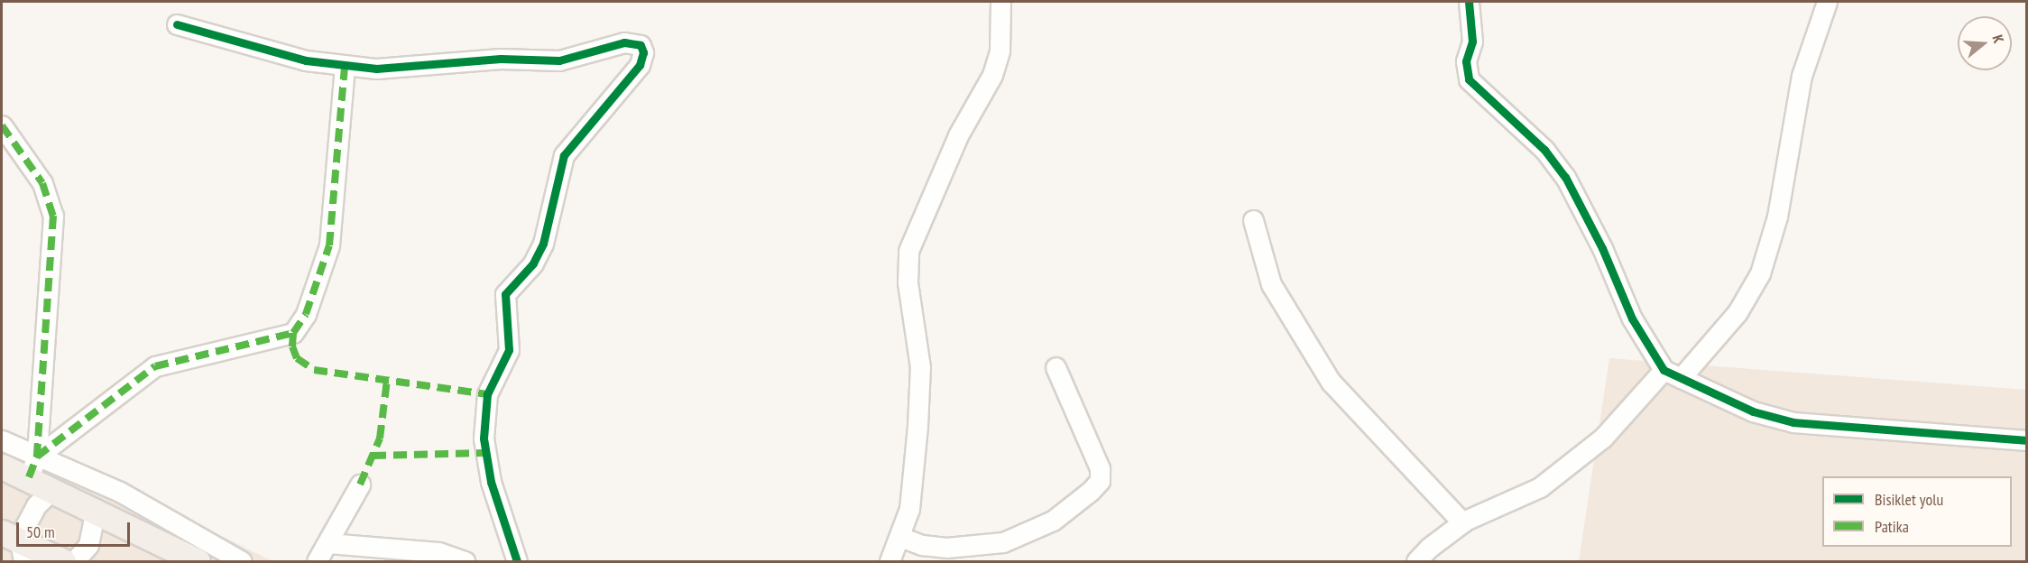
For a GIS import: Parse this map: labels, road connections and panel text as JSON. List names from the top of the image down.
{
  "legend": ["Bisiklet yolu", "Patika"],
  "scale_bar": "50 m",
  "north": "right"
}
